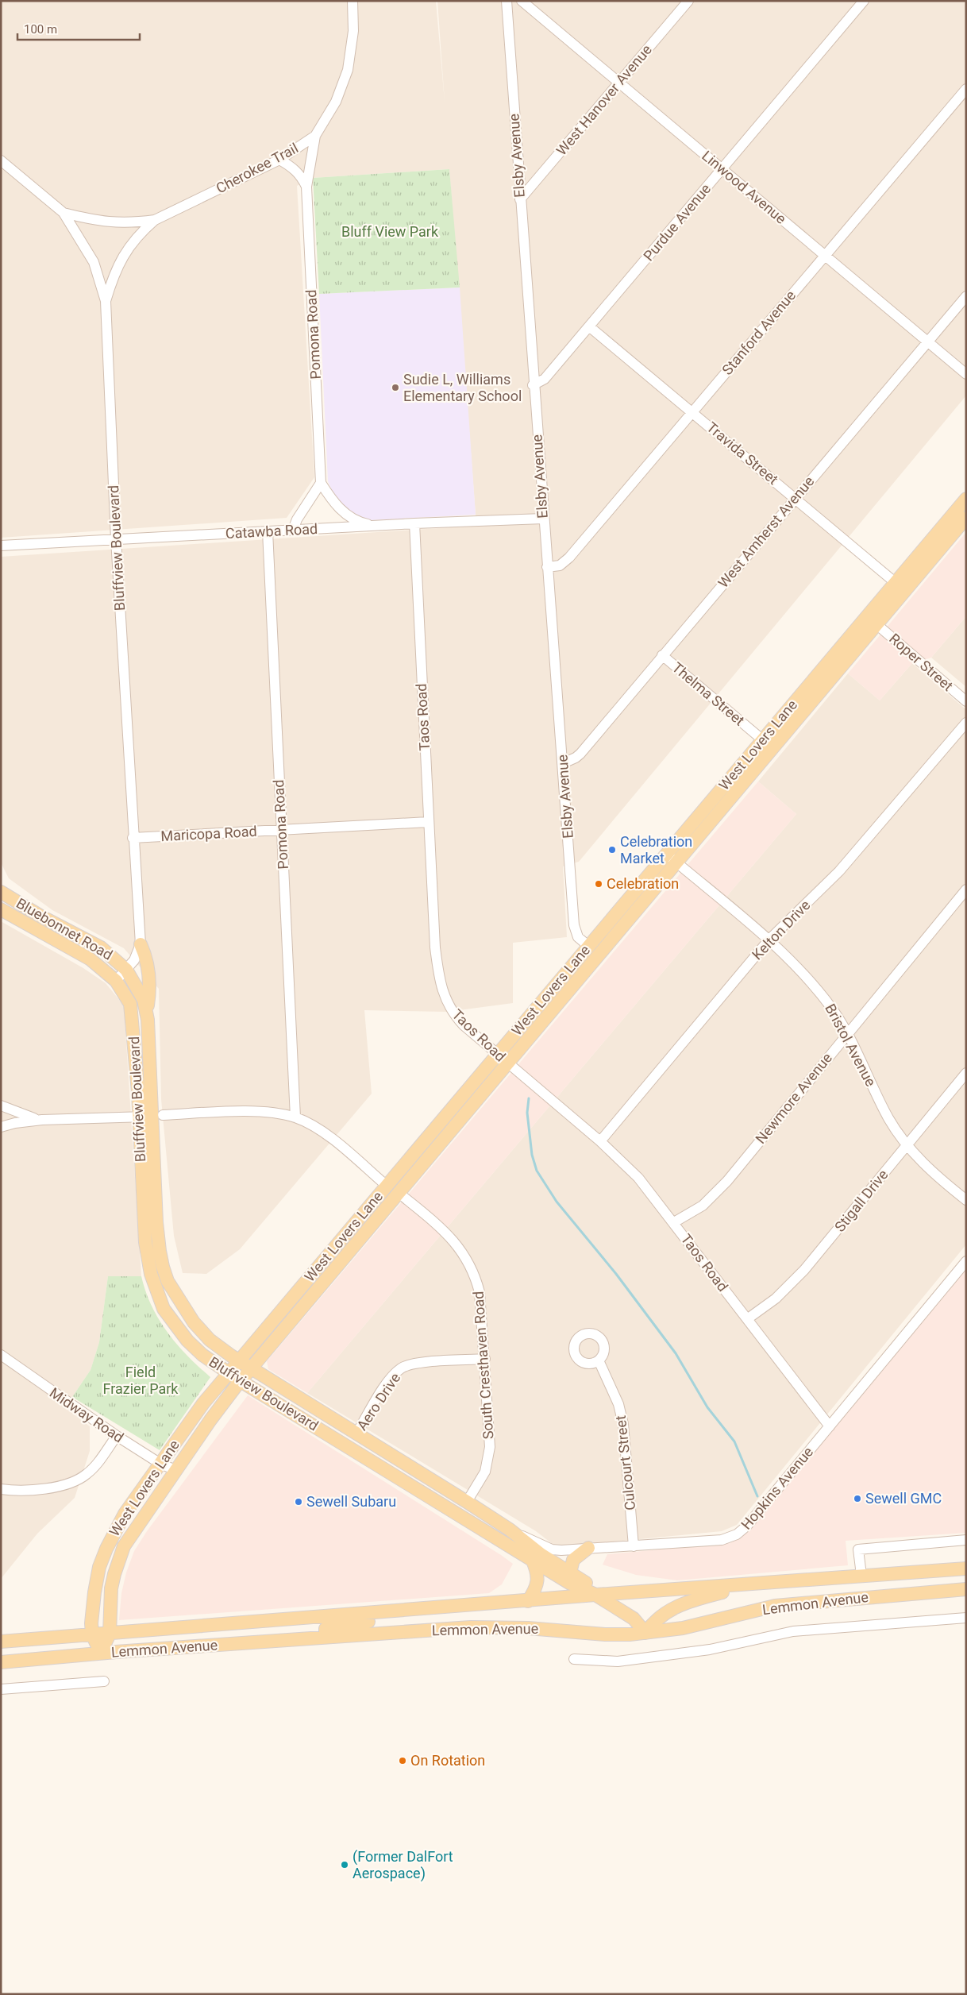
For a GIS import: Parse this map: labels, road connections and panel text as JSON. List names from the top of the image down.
{
  "streets": {
    "main road": [
      "Bluffview Boulevard",
      "West Lovers Lane",
      "Bluebonnet Road",
      "South Cresthaven Road",
      "Aero Drive",
      "Lemmon Avenue"
    ],
    "street": [
      "West Hanover Avenue",
      "Elsby Avenue",
      "Cherokee Trail",
      "Linwood Avenue",
      "Purdue Avenue",
      "Stanford Avenue",
      "Pomona Road",
      "Travida Street",
      "Catawba Road",
      "West Amherst Avenue",
      "Roper Street",
      "Thelma Street",
      "Taos Road",
      "Maricopa Road",
      "Kelton Drive",
      "Bristol Avenue",
      "Newmore Avenue",
      "Stigall Drive",
      "Midway Road",
      "Culcourt Street",
      "Hopkins Avenue"
    ]
  },
  "crossings": [
    ["West Hanover Avenue", "Elsby Avenue"],
    ["West Hanover Avenue", "Linwood Avenue"],
    ["Elsby Avenue", "Purdue Avenue"],
    ["Elsby Avenue", "Stanford Avenue"],
    ["Elsby Avenue", "Catawba Road"],
    ["Elsby Avenue", "West Amherst Avenue"],
    ["Elsby Avenue", "West Lovers Lane"],
    ["Cherokee Trail", "Pomona Road"],
    ["Cherokee Trail", "Bluffview Boulevard"],
    ["Linwood Avenue", "Purdue Avenue"],
    ["Linwood Avenue", "Stanford Avenue"],
    ["Linwood Avenue", "West Amherst Avenue"],
    ["Purdue Avenue", "Travida Street"],
    ["Stanford Avenue", "Travida Street"],
    ["Pomona Road", "Catawba Road"],
    ["Pomona Road", "Maricopa Road"],
    ["Pomona Road", "South Cresthaven Road"],
    ["Travida Street", "West Amherst Avenue"],
    ["Travida Street", "West Lovers Lane"],
    ["Catawba Road", "Bluffview Boulevard"],
    ["Catawba Road", "Taos Road"],
    ["West Amherst Avenue", "Thelma Street"],
    ["Bluffview Boulevard", "West Lovers Lane"],
    ["Bluffview Boulevard", "Maricopa Road"],
    ["Bluffview Boulevard", "Bluebonnet Road"],
    ["Bluffview Boulevard", "South Cresthaven Road"],
    ["Bluffview Boulevard", "Aero Drive"],
    ["Bluffview Boulevard", "Hopkins Avenue"],
    ["Bluffview Boulevard", "Lemmon Avenue"],
    ["Roper Street", "West Lovers Lane"],
    ["Thelma Street", "West Lovers Lane"],
    ["Taos Road", "West Lovers Lane"],
    ["Taos Road", "Maricopa Road"],
    ["Taos Road", "Kelton Drive"],
    ["Taos Road", "Newmore Avenue"],
    ["Taos Road", "Stigall Drive"],
    ["Taos Road", "Hopkins Avenue"],
    ["West Lovers Lane", "Bristol Avenue"],
    ["West Lovers Lane", "South Cresthaven Road"],
    ["West Lovers Lane", "Midway Road"],
    ["West Lovers Lane", "Lemmon Avenue"],
    ["Kelton Drive", "Bristol Avenue"],
    ["Bristol Avenue", "Newmore Avenue"],
    ["Bristol Avenue", "Stigall Drive"],
    ["South Cresthaven Road", "Aero Drive"],
    ["Culcourt Street", "Hopkins Avenue"]
  ],
  "parks": ["Bluff View Park", "Field Frazier Park"],
  "places": [
    "Sudie L, Williams Elementary School",
    "Celebration Market",
    "Celebration",
    "Sewell GMC",
    "Sewell Subaru",
    "On Rotation",
    "(Former DalFort Aerospace)"
  ],
  "scale_bar": "100 m"
}
